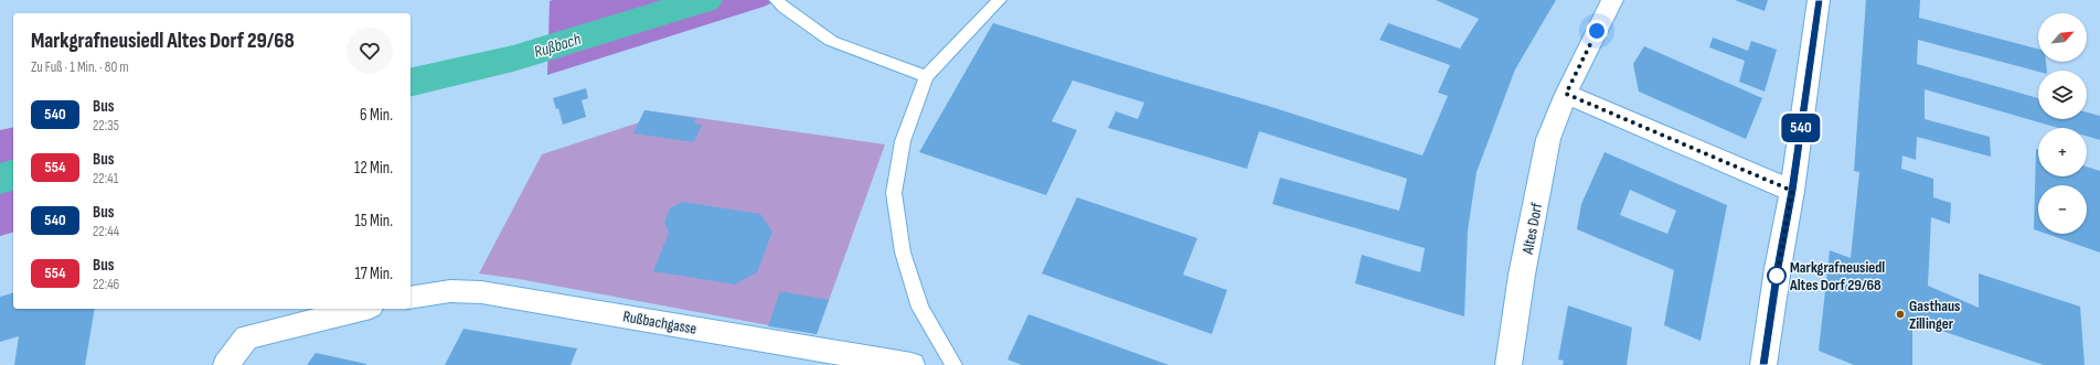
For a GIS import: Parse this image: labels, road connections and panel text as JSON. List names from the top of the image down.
{
  "streets": {
    "street": ["Altes Dorf", "Rußbachgasse"]
  },
  "water": ["Rußbach"],
  "places": ["Markgrafneusiedl Altes Dorf 29/68", "Gasthaus Zillinger"],
  "lines": ["bus line 540"],
  "north": "top right",
  "page": {
    "on_map": "540",
    "map_buttons": ["+", "−"],
    "heading": ["Markgrafneusiedl Altes Dorf 29/68", "Zu Fuß · 1 Min. · 80 m"],
    "list": [
      {
        "mark": "540",
        "name": "Bus",
        "note": "22:35",
        "value": "6 Min."
      },
      {
        "mark": "554",
        "name": "Bus",
        "note": "22:41",
        "value": "12 Min."
      },
      {
        "mark": "540",
        "name": "Bus",
        "note": "22:44",
        "value": "15 Min."
      },
      {
        "mark": "554",
        "name": "Bus",
        "note": "22:46",
        "value": "17 Min."
      }
    ]
  }
}
